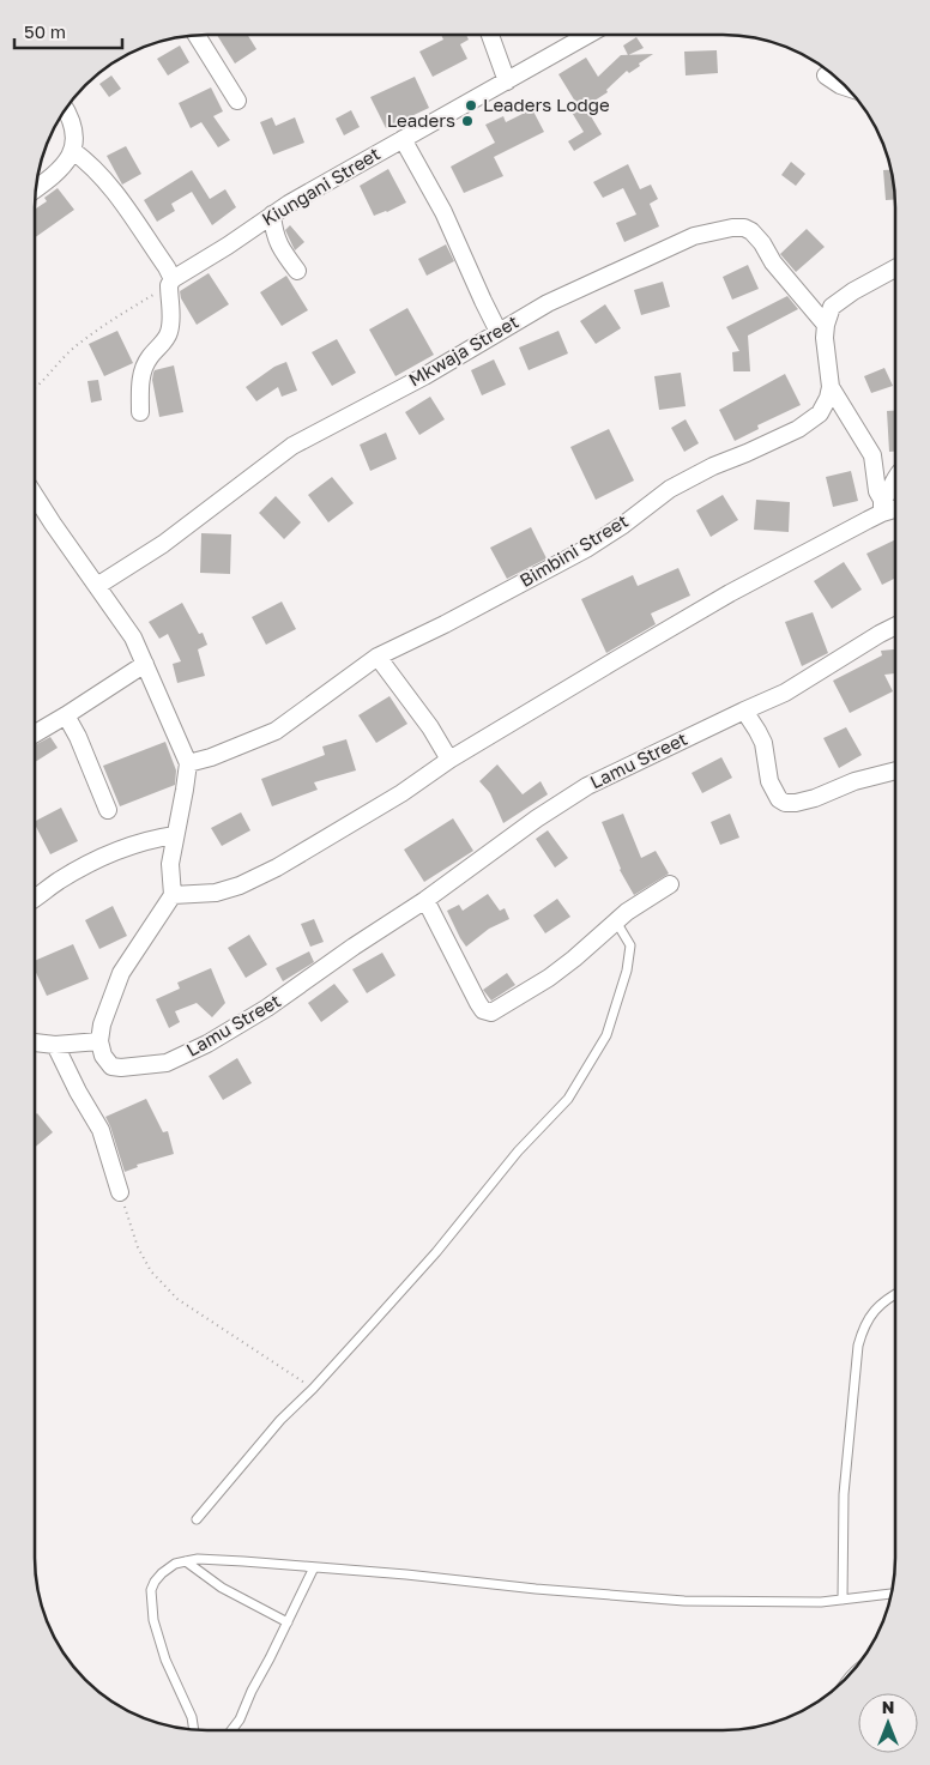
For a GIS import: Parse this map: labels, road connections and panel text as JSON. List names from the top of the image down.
{
  "streets": {
    "street": [
      "Kiungani Street",
      "Mkwaja Street",
      "Bimbini Street",
      "Lamu Street"
    ]
  },
  "places": ["Leaders Lodge", "Leaders"],
  "scale_bar": "50 m",
  "north": "top"
}
